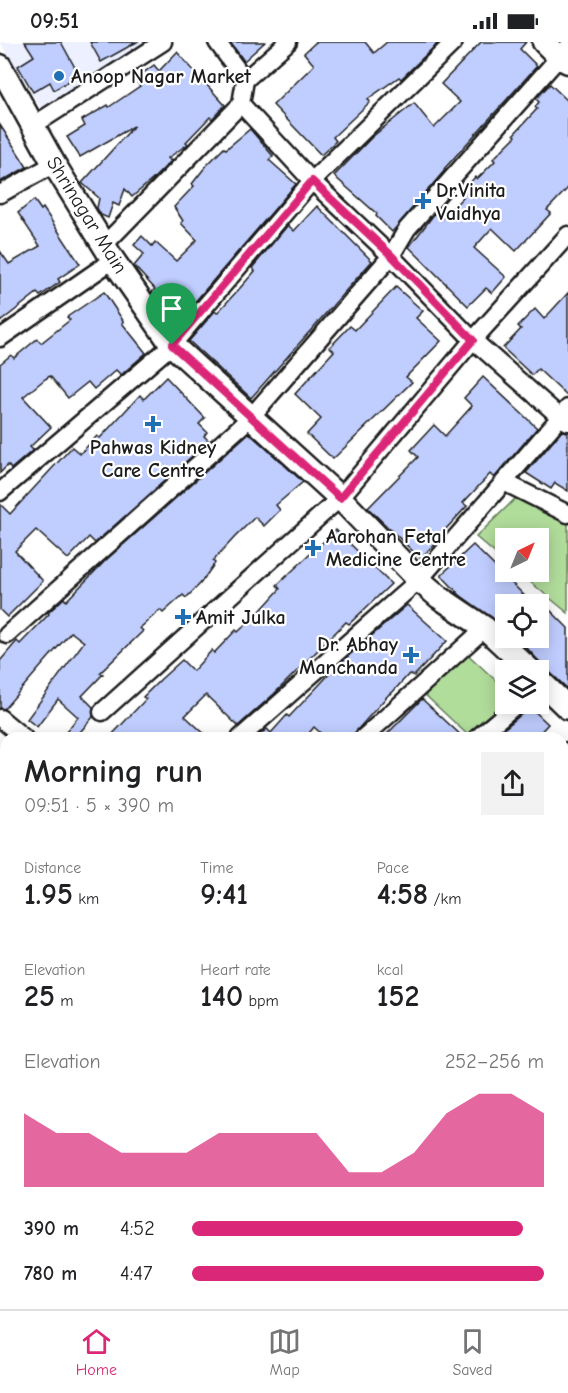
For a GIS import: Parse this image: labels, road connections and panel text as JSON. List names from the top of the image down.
{
  "streets": {
    "street": ["Shrinagar Main"]
  },
  "places": {
    "other": ["Anoop Nagar Market"],
    "health": [
      "Dr.Vinita Vaidhya",
      "Pahwas Kidney Care Centre",
      "Aarohan Fetal Medicine Centre",
      "Amit Julka",
      "Dr. Abhay Manchanda"
    ]
  },
  "north": "top right",
  "page": {
    "status": "09:51",
    "heading": ["Morning run", "09:51 · 5 × 390 m"],
    "stats": [
      ["Distance", "1.95 km"],
      ["Time", "9:41"],
      ["Pace", "4:58 /km"],
      ["Elevation", "25 m"],
      ["Heart rate", "140 bpm"],
      ["kcal", "152"]
    ],
    "chart": ["Elevation", "252–256 m"],
    "list": [
      {
        "name": "390 m",
        "note": "4:52"
      },
      {
        "name": "780 m",
        "note": "4:47"
      }
    ],
    "tabs": ["Home", "Map", "Saved"]
  }
}
